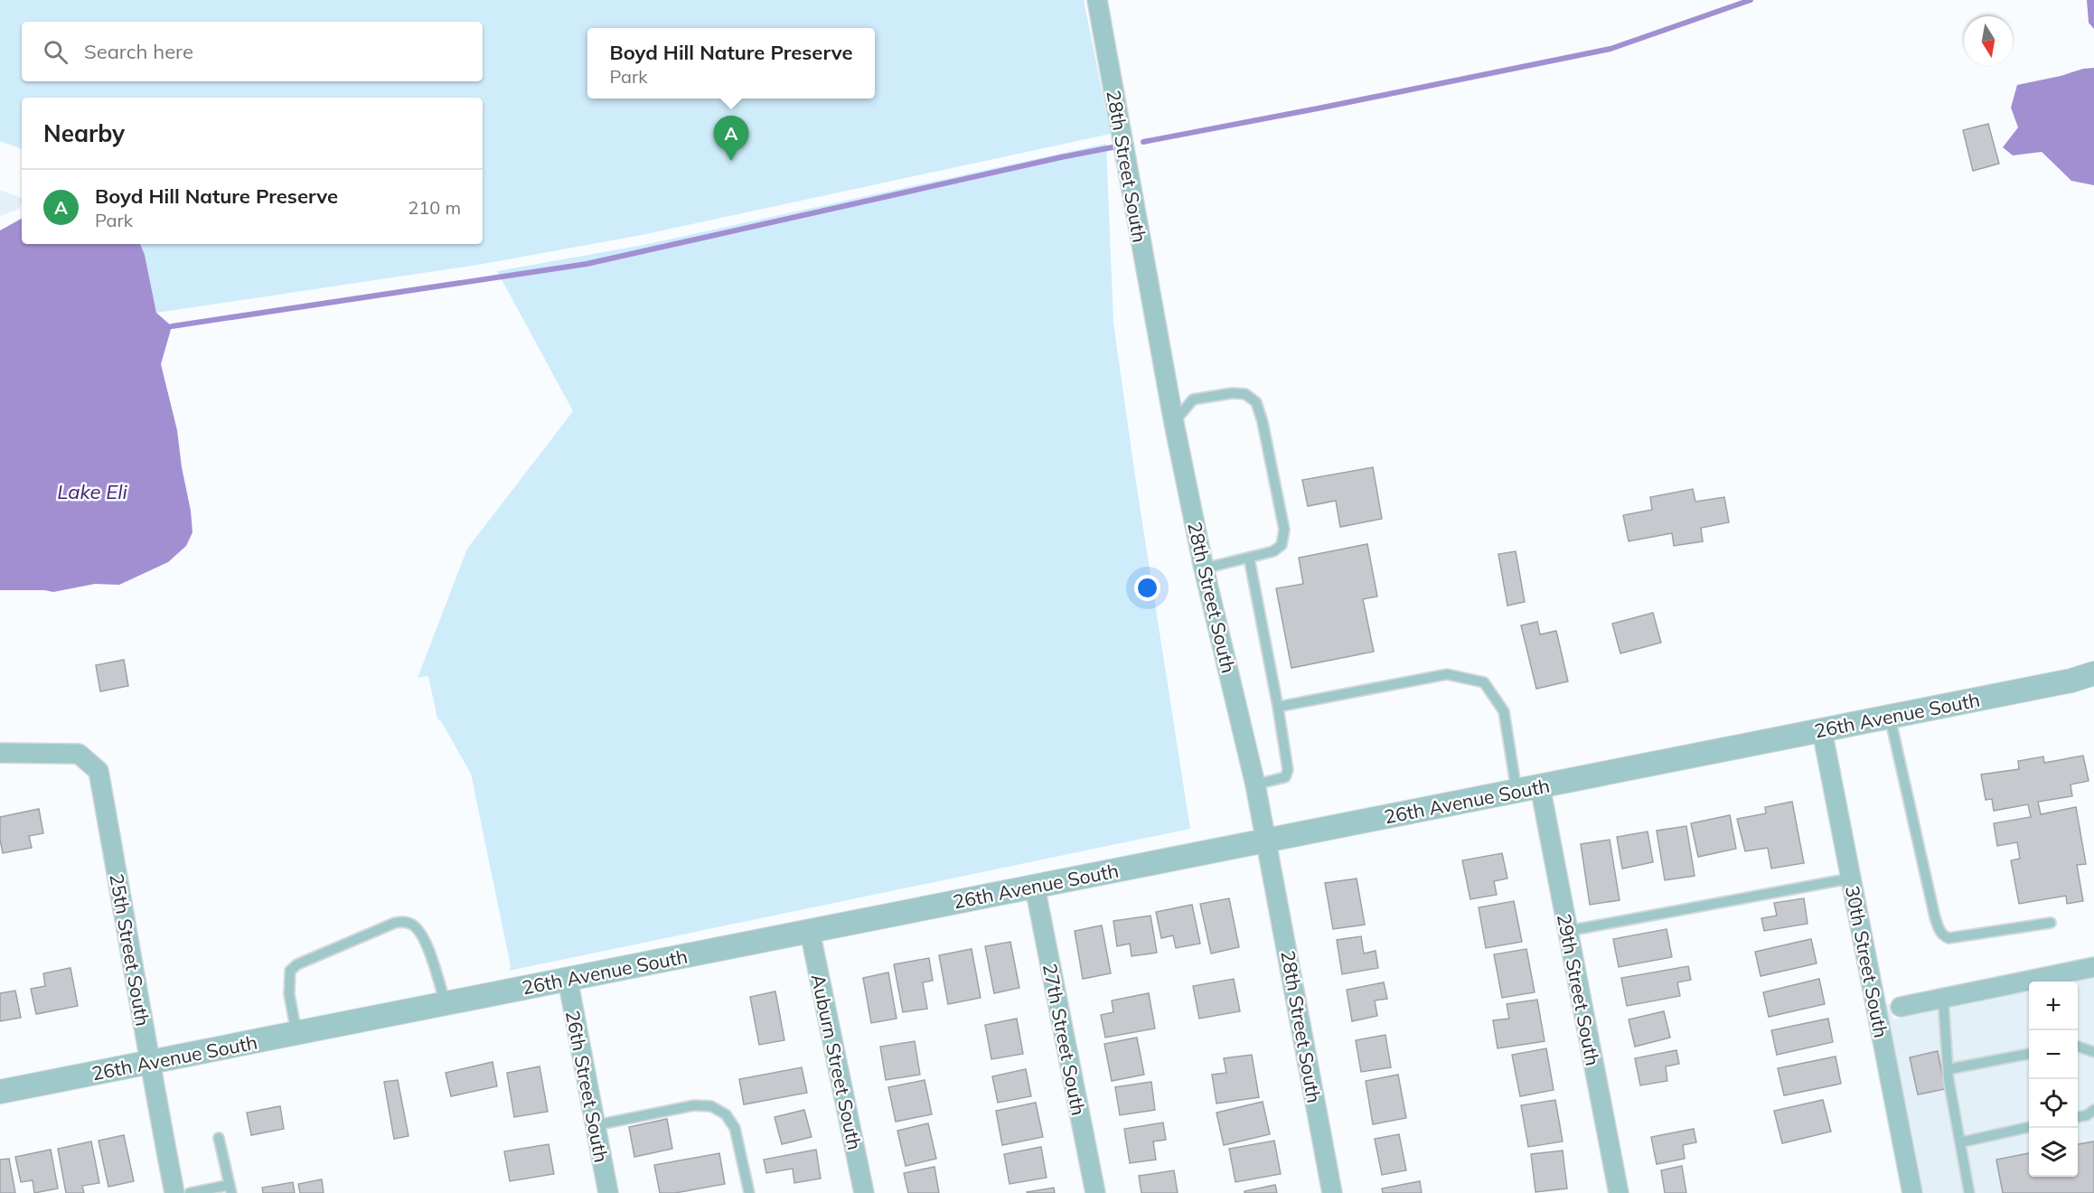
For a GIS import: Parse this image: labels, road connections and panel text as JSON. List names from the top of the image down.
{
  "streets": {
    "street": [
      "28th Street South",
      "26th Avenue South",
      "25th Street South",
      "30th Street South",
      "29th Street South",
      "27th Street South",
      "Auburn Street South",
      "26th Street South"
    ]
  },
  "crossings": [
    ["28th Street South", "26th Avenue South"],
    ["26th Avenue South", "25th Street South"],
    ["26th Avenue South", "30th Street South"],
    ["26th Avenue South", "29th Street South"],
    ["26th Avenue South", "27th Street South"],
    ["26th Avenue South", "Auburn Street South"],
    ["26th Avenue South", "26th Street South"]
  ],
  "water": ["Lake Eli"],
  "north": "bottom",
  "page": {
    "search": "Search here",
    "popup": ["Boyd Hill Nature Preserve", "Park"],
    "heading": "Nearby",
    "pins": "A",
    "list": [
      {
        "mark": "A",
        "name": "Boyd Hill Nature Preserve",
        "note": "Park",
        "value": "210 m"
      }
    ],
    "map_buttons": ["+", "−"]
  }
}
